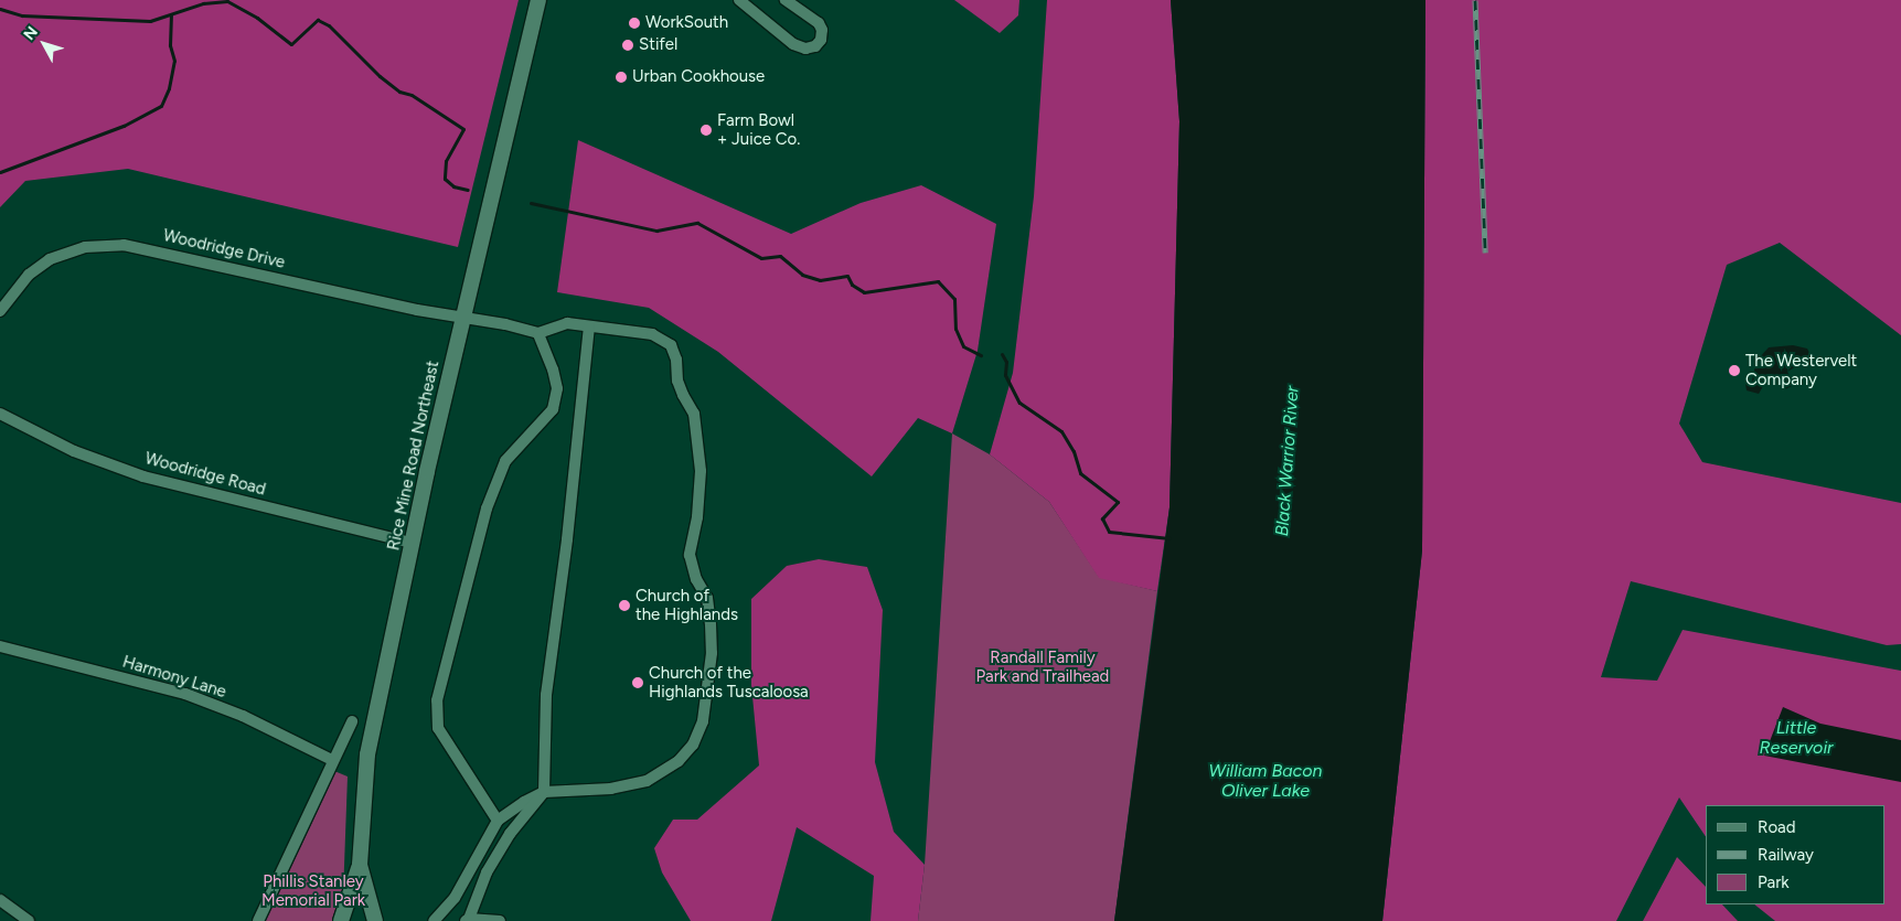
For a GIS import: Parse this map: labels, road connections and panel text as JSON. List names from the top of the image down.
{
  "streets": {
    "main road": ["Rice Mine Road Northeast"],
    "street": ["Woodridge Drive", "Woodridge Road", "Harmony Lane"]
  },
  "crossings": [
    ["Woodridge Drive", "Rice Mine Road Northeast"],
    ["Rice Mine Road Northeast", "Woodridge Road"]
  ],
  "water": ["Black Warrior River", "Little Reservoir", "William Bacon Oliver Lake"],
  "parks": ["Randall Family Park and Trailhead", "Phillis Stanley Memorial Park"],
  "places": [
    "WorkSouth",
    "Stifel",
    "Urban Cookhouse",
    "Farm Bowl + Juice Co.",
    "The Westervelt Company",
    "Church of the Highlands",
    "Church of the Highlands Tuscaloosa"
  ],
  "legend": ["Road", "Railway", "Park"],
  "north": "top left"
}
